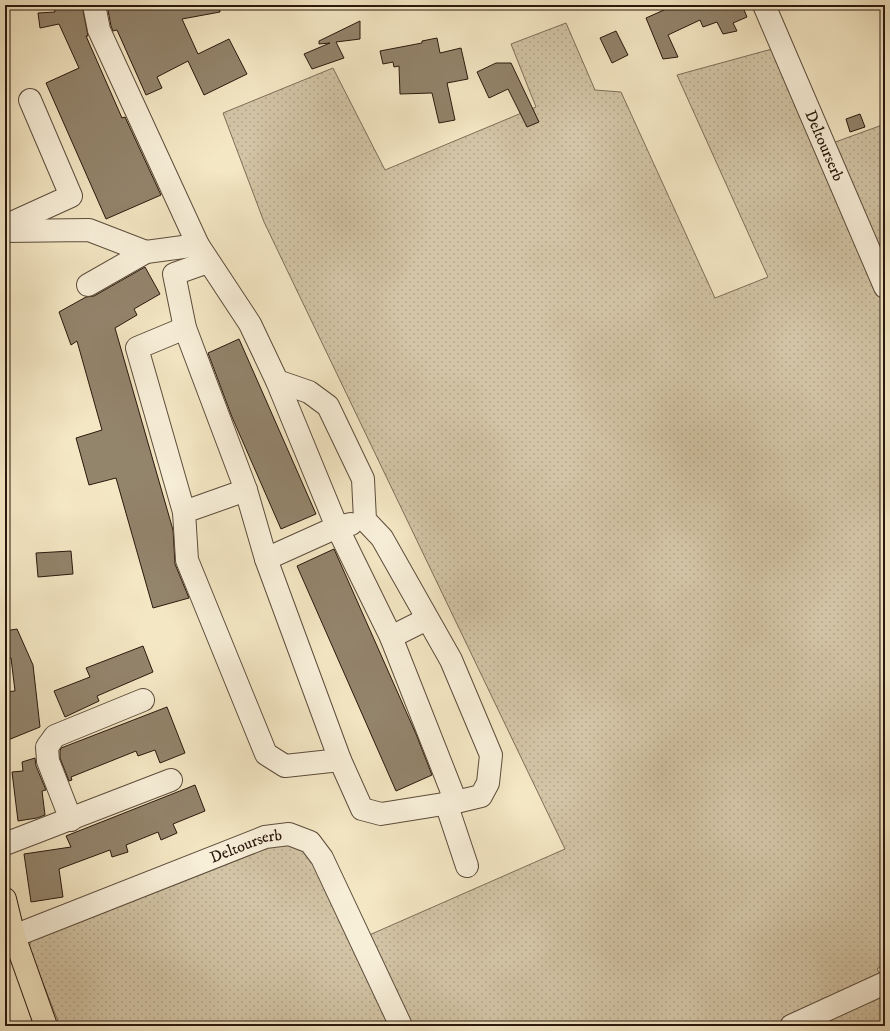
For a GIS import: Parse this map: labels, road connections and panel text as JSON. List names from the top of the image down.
{
  "streets": {
    "street": ["Deltourserb"]
  }
}
